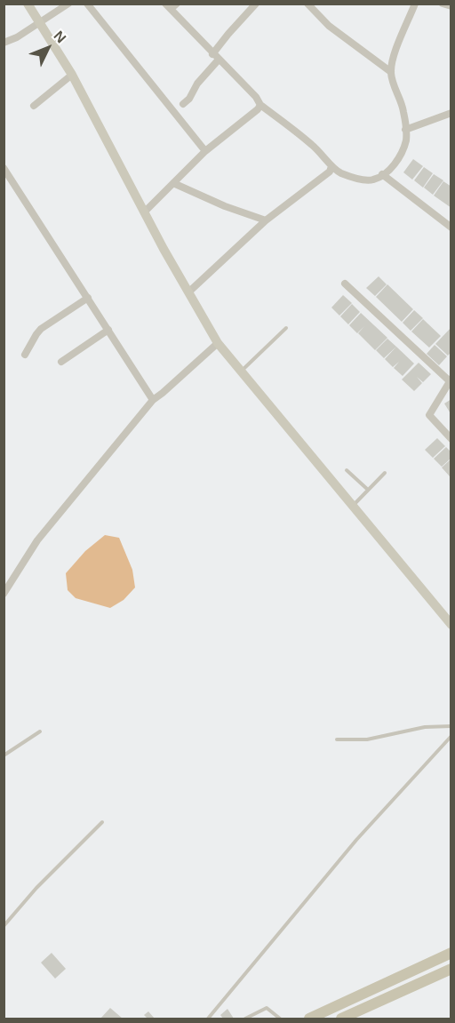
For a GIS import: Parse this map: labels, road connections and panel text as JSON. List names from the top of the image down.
{
  "north": "top right"
}
